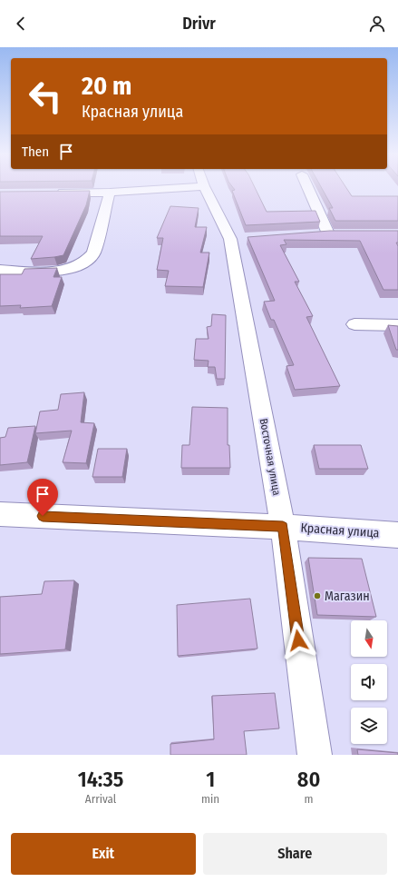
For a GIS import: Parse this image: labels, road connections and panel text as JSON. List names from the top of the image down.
{
  "streets": {
    "street": ["Восточная улица", "Красная улица"]
  },
  "crossings": [
    ["Восточная улица", "Красная улица"]
  ],
  "places": ["Магазин"],
  "north": "bottom",
  "page": {
    "header": "Drivr",
    "turn": ["20 m", "Красная улица"],
    "then": "Then",
    "eta": [
      "14:35",
      "Arrival",
      "1",
      "min",
      "80",
      "m"
    ],
    "buttons": ["Exit", "Share"]
  }
}
